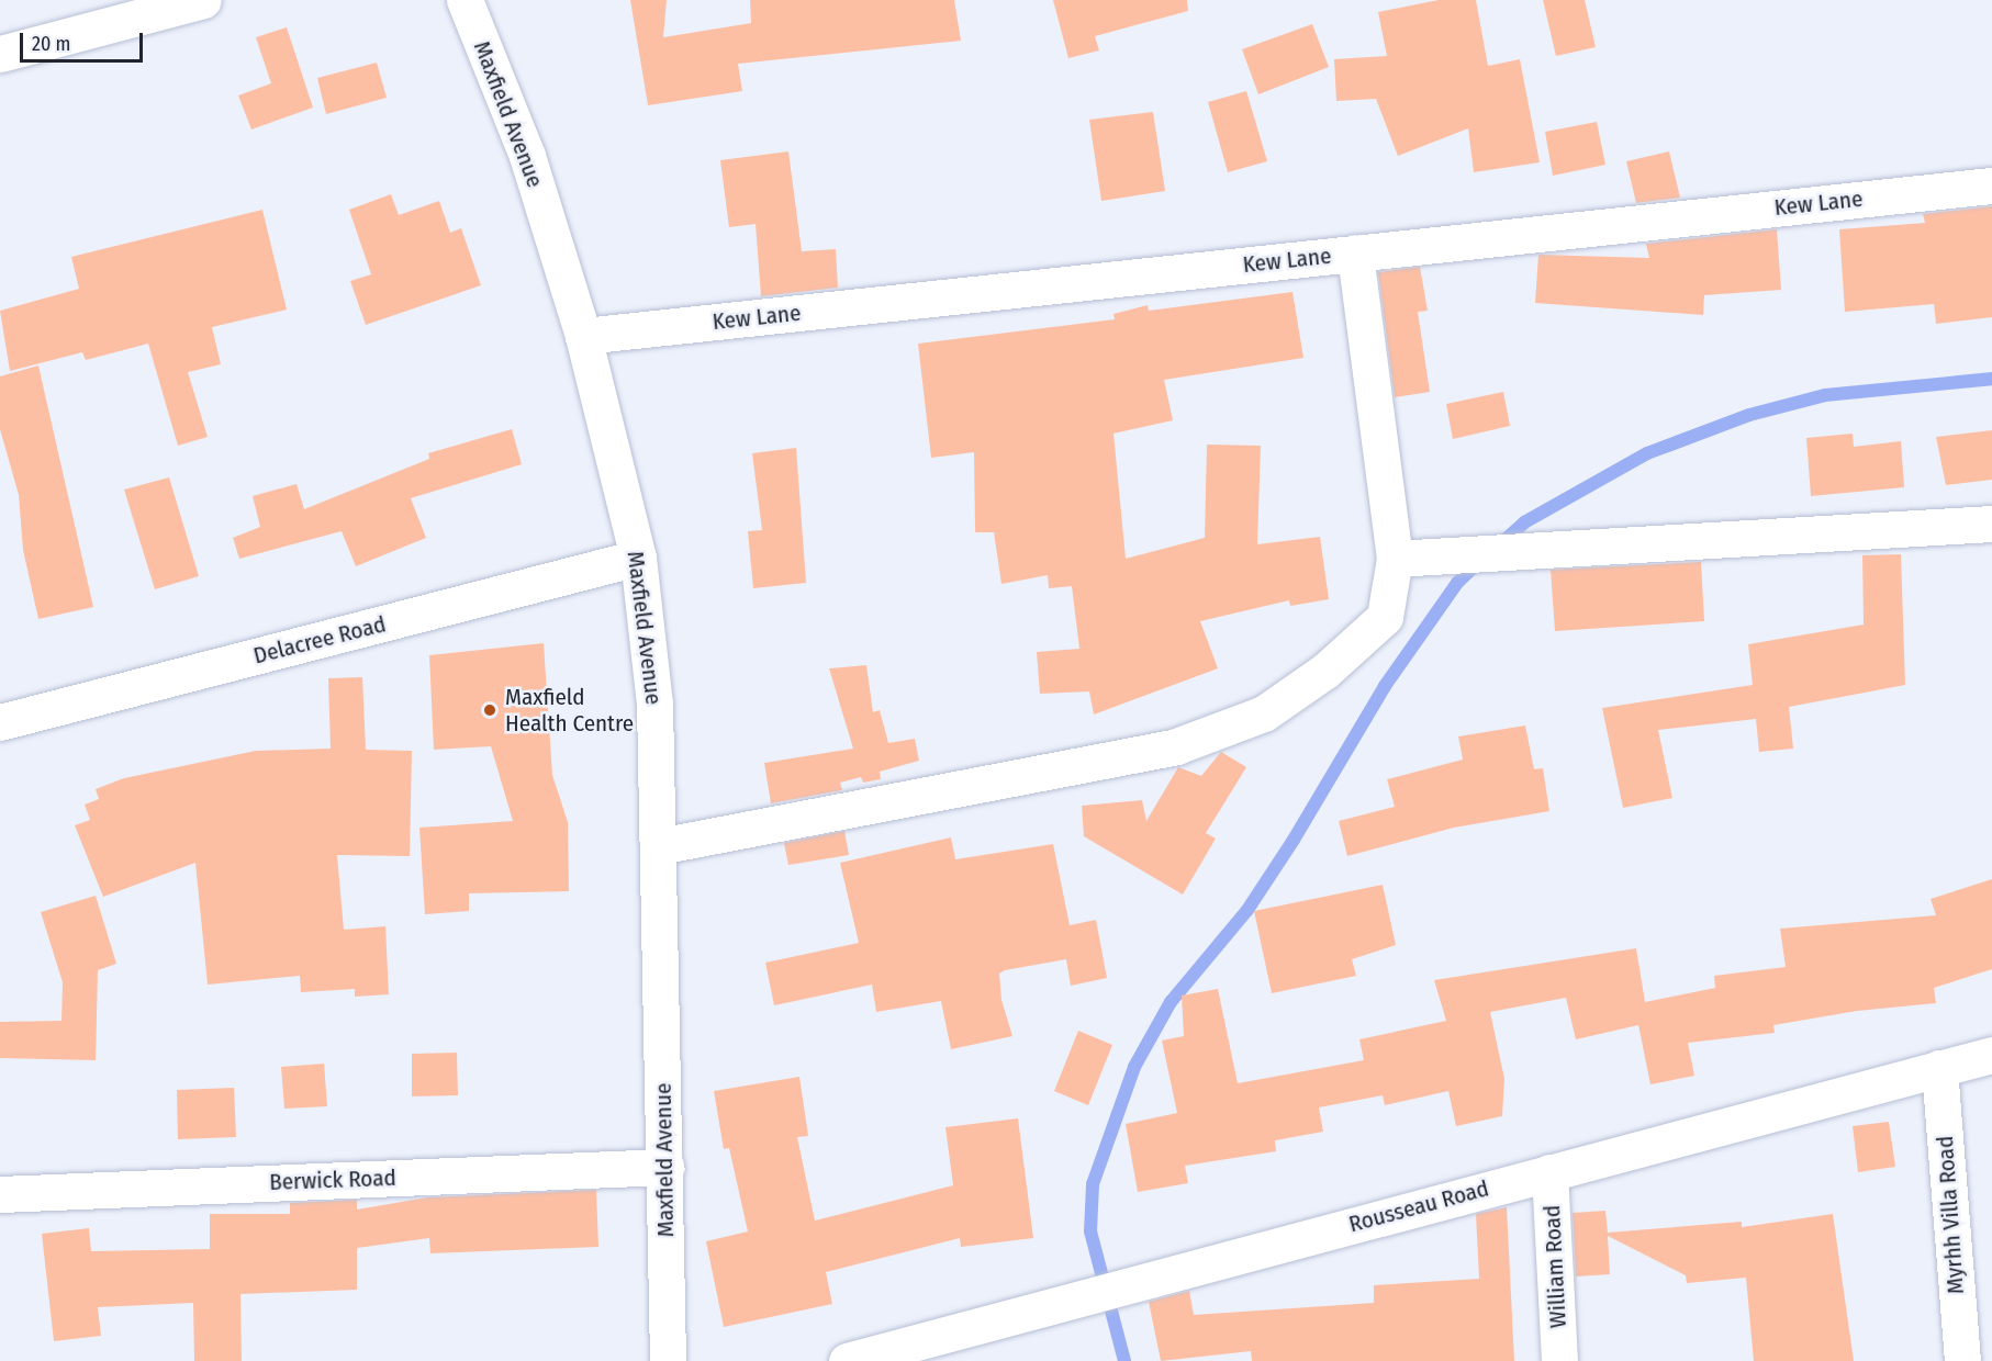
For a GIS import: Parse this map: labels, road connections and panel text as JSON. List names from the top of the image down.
{
  "streets": {
    "street": [
      "Maxfield Avenue",
      "Kew Lane",
      "Delacree Road",
      "Berwick Road",
      "Rousseau Road",
      "Myrhh Villa Road",
      "William Road"
    ]
  },
  "crossings": [
    ["Maxfield Avenue", "Kew Lane"],
    ["Maxfield Avenue", "Delacree Road"],
    ["Maxfield Avenue", "Berwick Road"],
    ["Rousseau Road", "Myrhh Villa Road"],
    ["Rousseau Road", "William Road"]
  ],
  "places": ["Maxfield Health Centre"],
  "scale_bar": "20 m"
}
